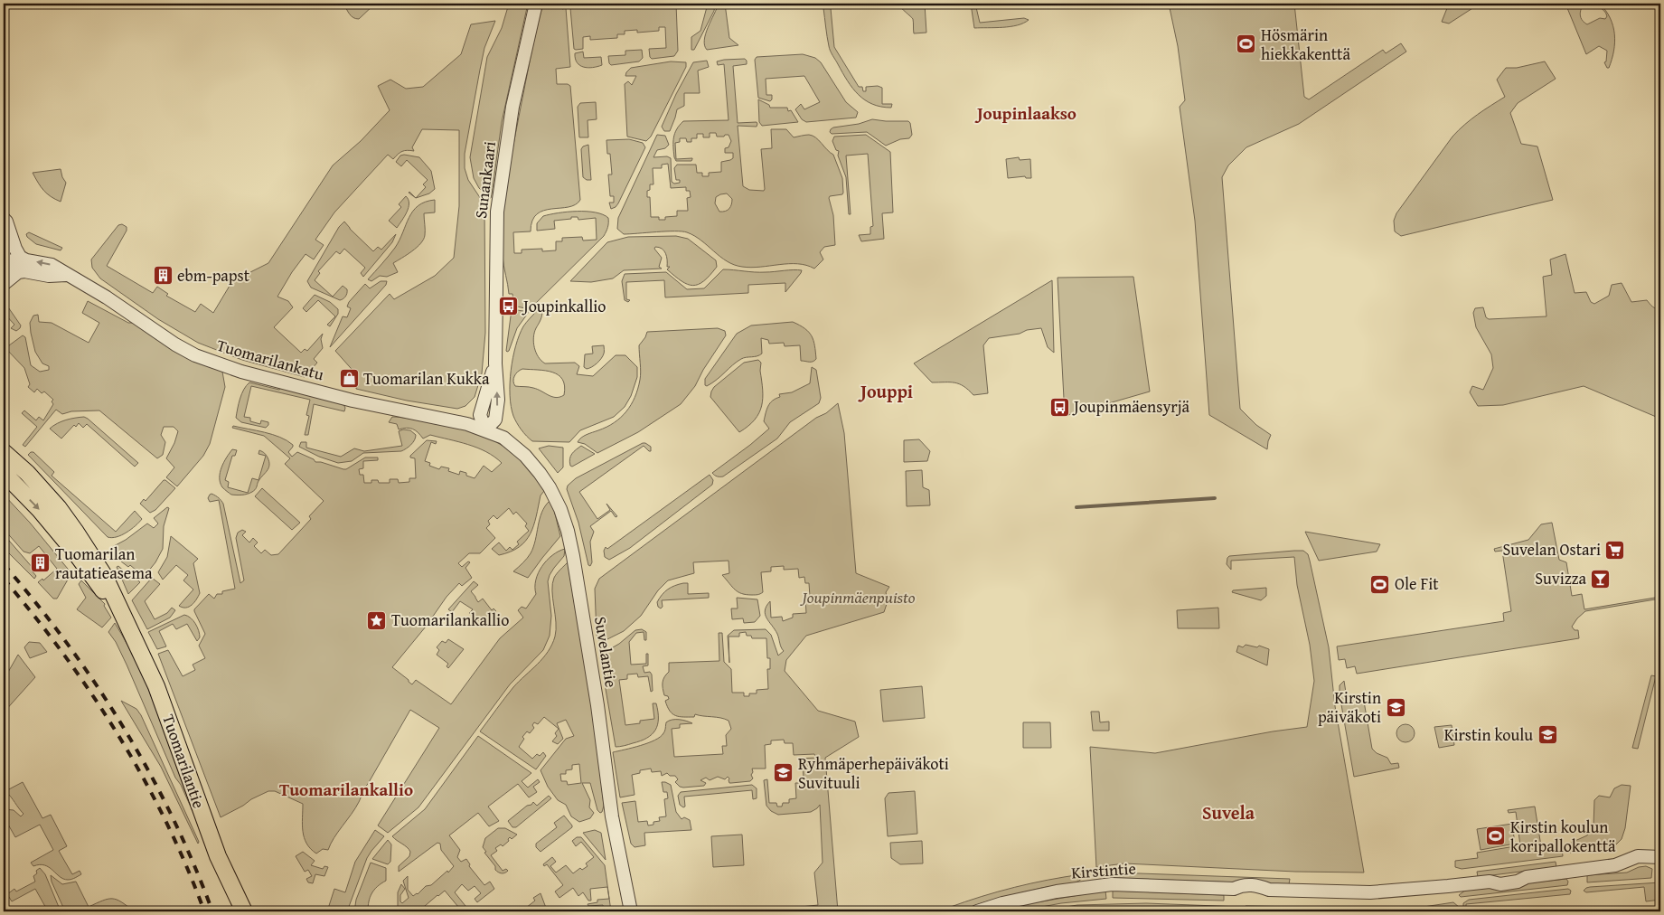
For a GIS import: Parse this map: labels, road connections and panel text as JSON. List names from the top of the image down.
{
  "streets": {
    "main road": ["Tuomarilantie"],
    "street": [
      "Sunankaari",
      "Tuomarilankatu",
      "Suvelantie",
      "Kirstintie"
    ]
  },
  "crossings": [
    ["Sunankaari", "Tuomarilankatu"],
    ["Sunankaari", "Suvelantie"],
    ["Tuomarilankatu", "Suvelantie"]
  ],
  "districts": [
    "Joupinlaakso",
    "Jouppi",
    "Tuomarilankallio",
    "Suvela"
  ],
  "parks": ["Joupinmäenpuisto"],
  "places": {
    "sports": ["Hösmärin hiekkakenttä", "Ole Fit", "Kirstin koulun koripallokenttä"],
    "building": ["ebm-papst", "Tuomarilan rautatieasema"],
    "bus stop": ["Joupinkallio", "Joupinmäensyrjä"],
    "shop": ["Tuomarilan Kukka"],
    "supermarket": ["Suvelan Ostari"],
    "bar": ["Suvizza"],
    "place": ["Tuomarilankallio"],
    "school or university": ["Kirstin päiväkoti", "Kirstin koulu", "Ryhmäperhepäiväkoti Suvituuli"]
  }
}
